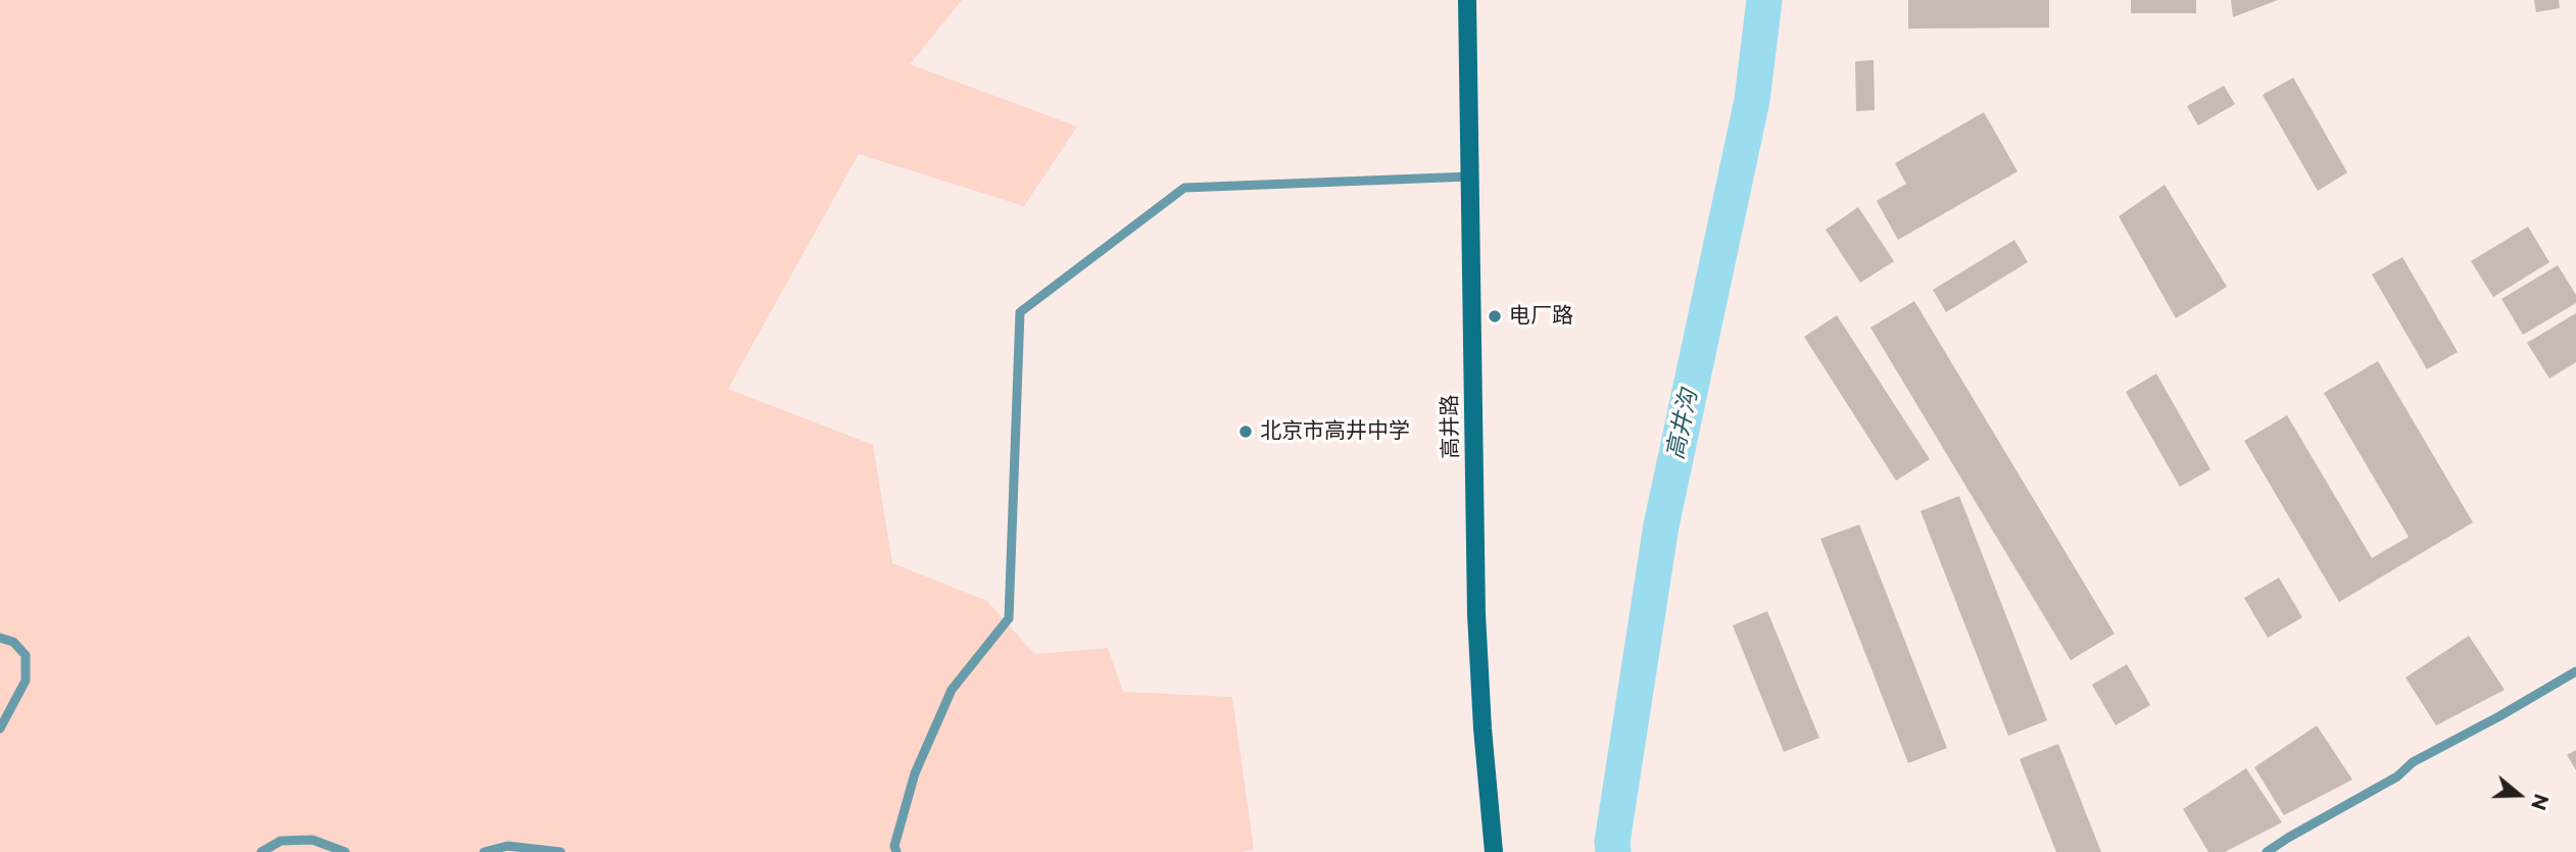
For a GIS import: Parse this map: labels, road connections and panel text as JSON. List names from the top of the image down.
{
  "streets": {
    "street": ["高井路"]
  },
  "water": ["高井沟"],
  "places": ["电厂路", "北京市高井中学"],
  "north": "right"
}
